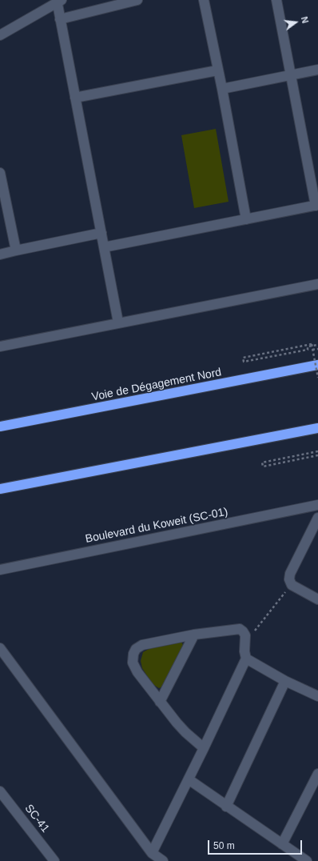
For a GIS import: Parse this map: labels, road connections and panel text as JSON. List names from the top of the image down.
{
  "streets": {
    "highway": ["Voie de Dégagement Nord"],
    "street": ["Boulevard du Koweit (SC-01)", "SC-41"]
  },
  "scale_bar": "50 m",
  "north": "right"
}
